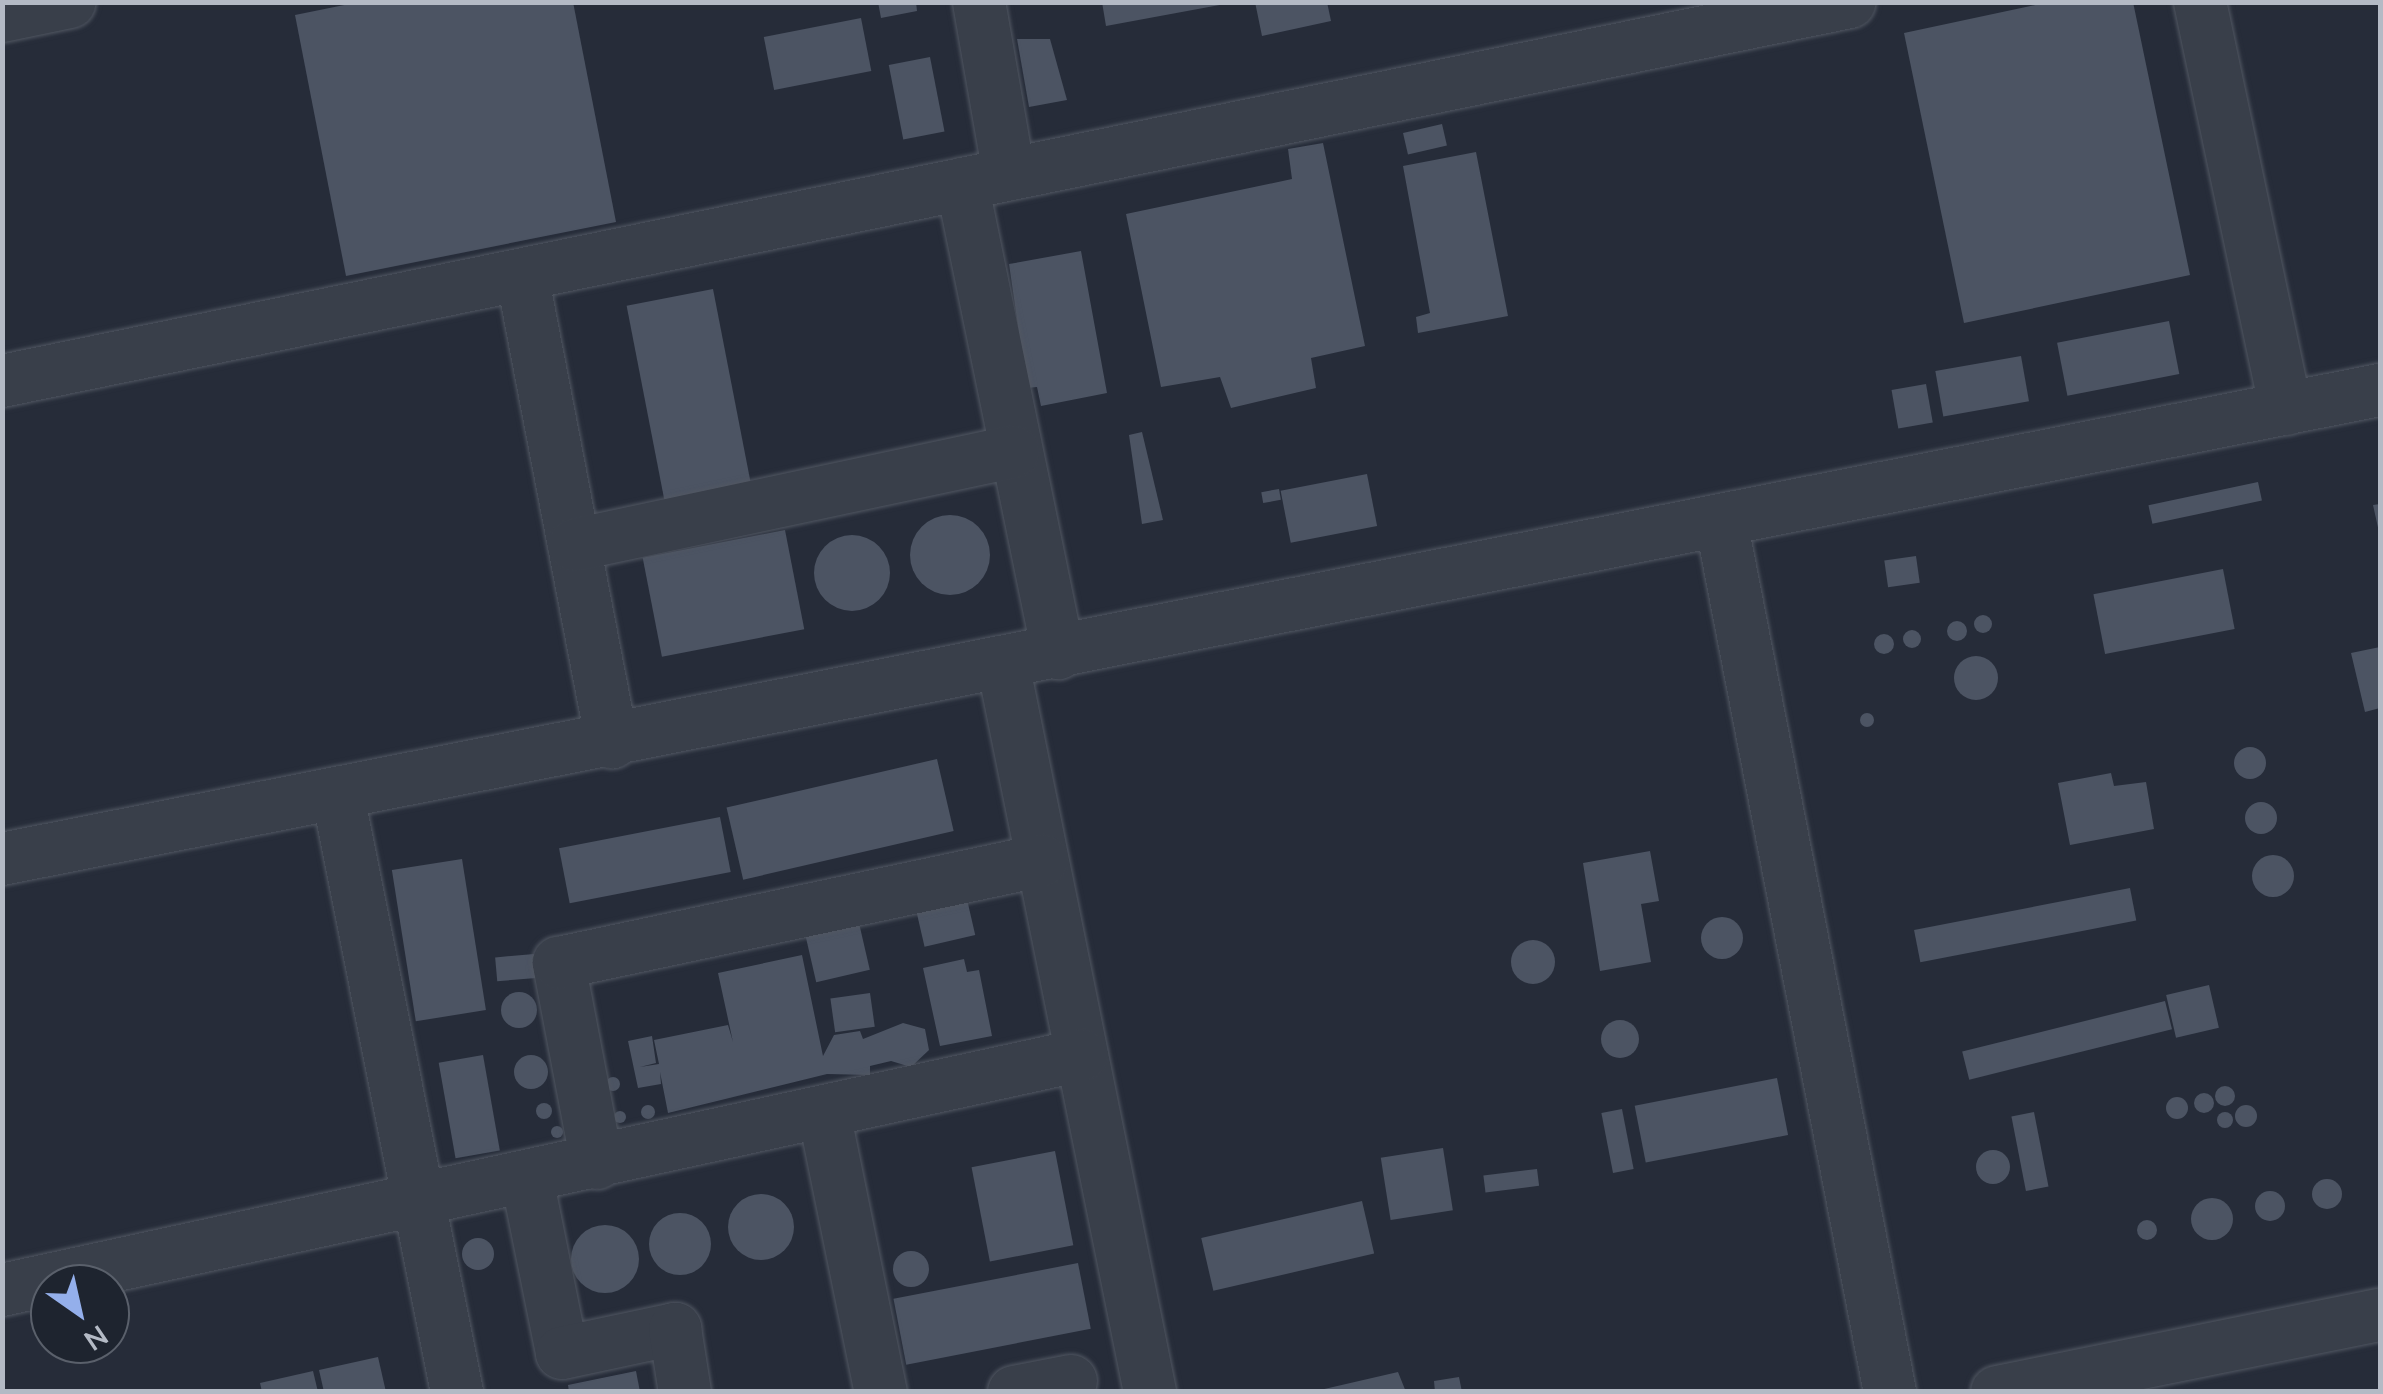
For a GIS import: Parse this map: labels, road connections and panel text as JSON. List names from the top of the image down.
{
  "north": "bottom right"
}
